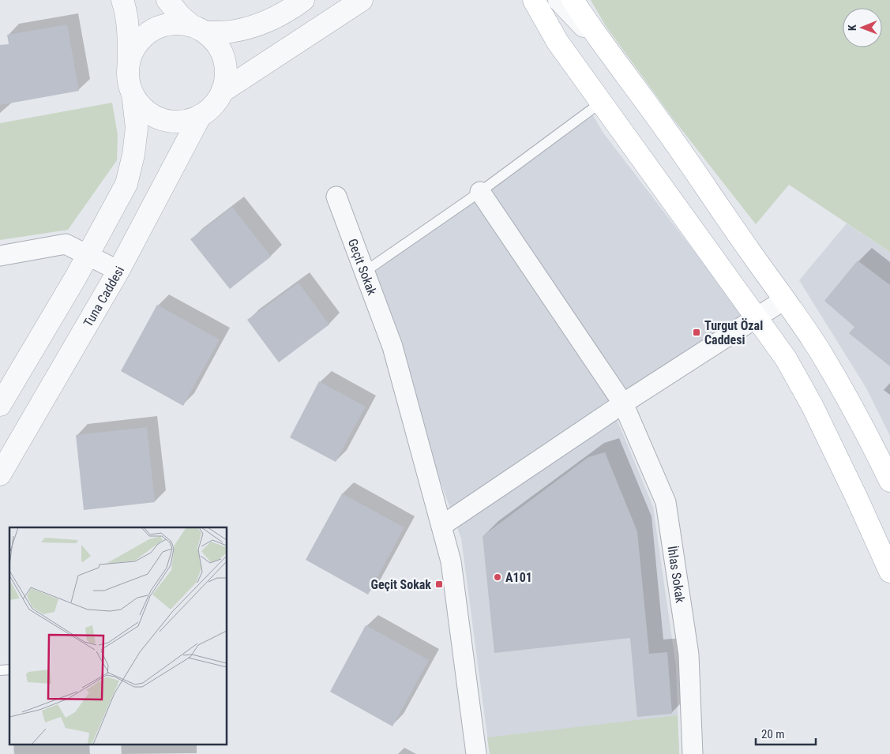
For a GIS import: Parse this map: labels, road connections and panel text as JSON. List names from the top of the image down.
{
  "streets": {
    "street": ["Geçit Sokak", "Tuna Caddesi", "İhlas Sokak"]
  },
  "places": {
    "transit": ["Turgut Özal Caddesi", "Geçit Sokak"],
    "other": ["A101"]
  },
  "scale_bar": "20 m",
  "north": "left"
}
